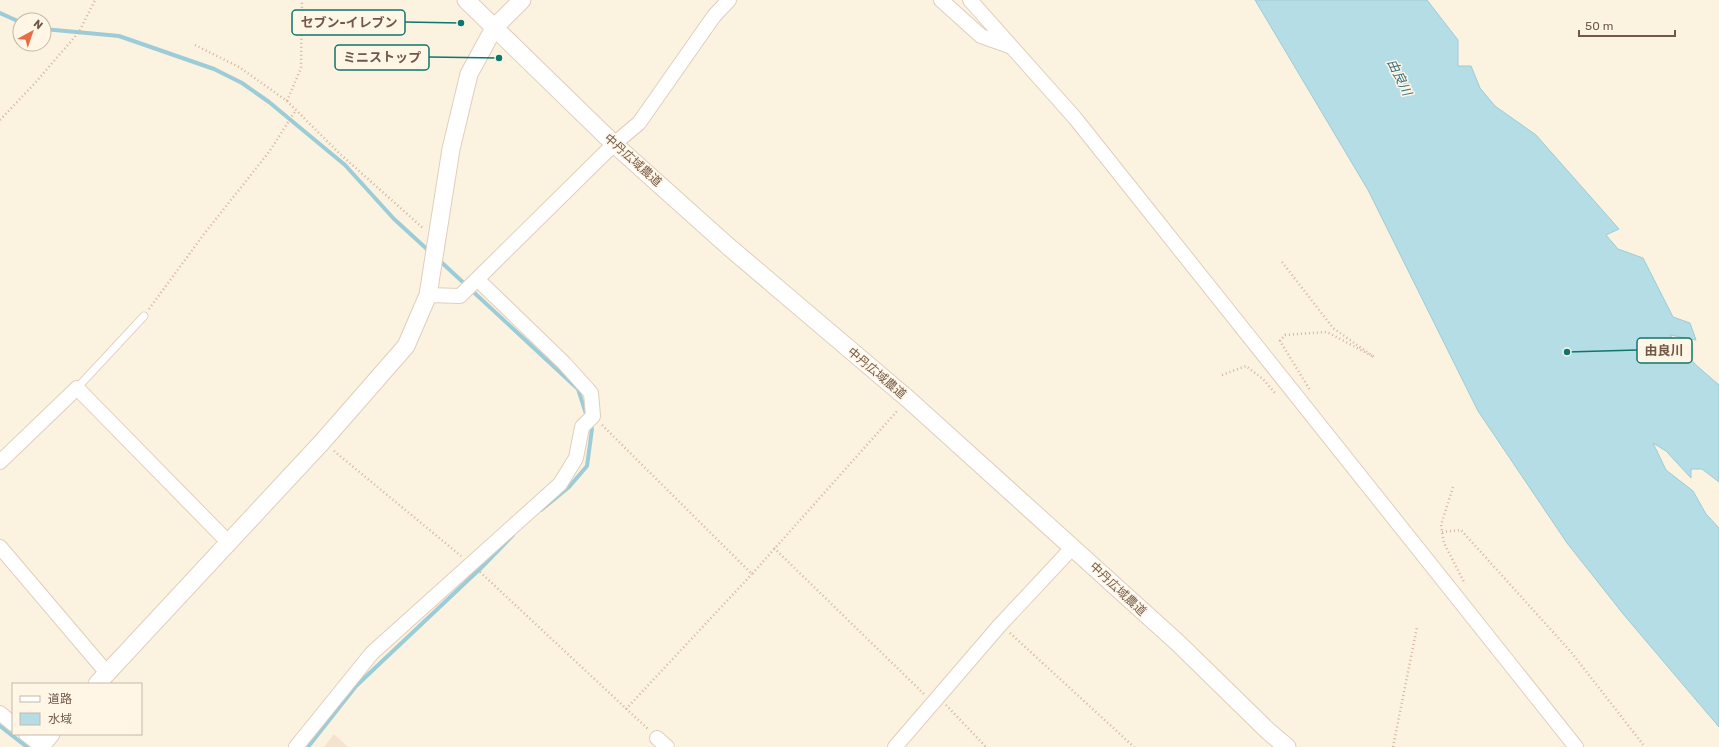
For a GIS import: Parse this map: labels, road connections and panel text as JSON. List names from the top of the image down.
{
  "streets": {
    "street": ["中丹広域農道"]
  },
  "water": ["由良川"],
  "places": ["セブン-イレブン", "ミニストップ", "由良川"],
  "legend": ["道路", "水域"],
  "scale_bar": "50 m",
  "north": "top right"
}
